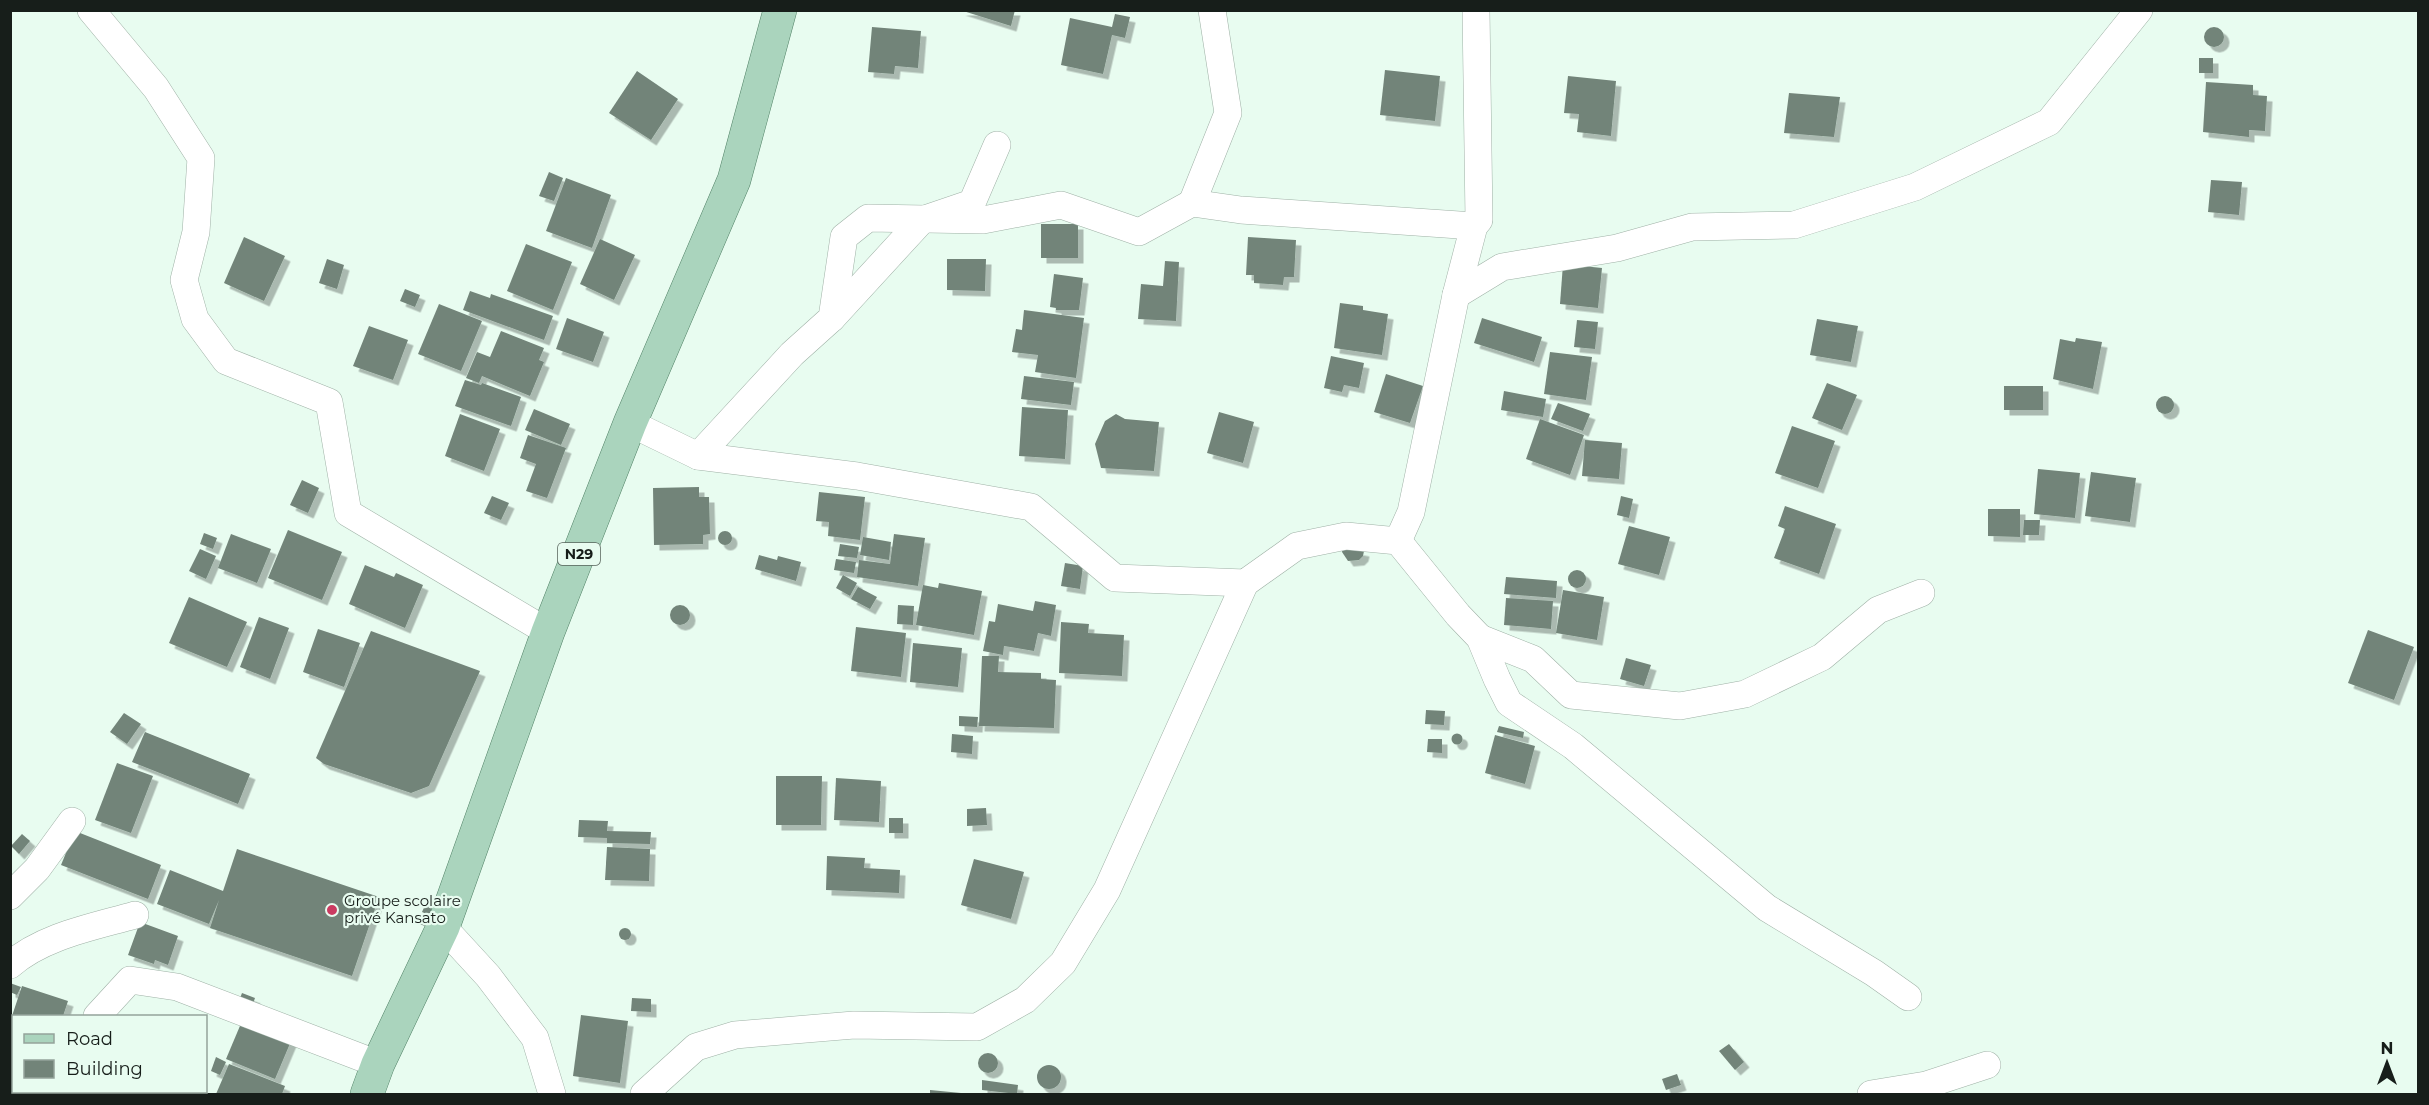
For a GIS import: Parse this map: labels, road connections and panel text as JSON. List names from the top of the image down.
{
  "streets": {
    "main road": ["N29"]
  },
  "places": ["Groupe scolaire privé Kansato"],
  "legend": ["Road", "Building"],
  "north": "top"
}
